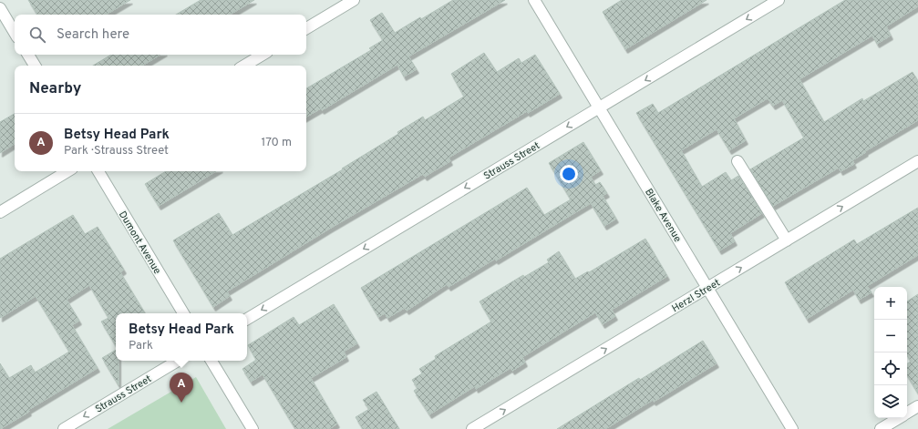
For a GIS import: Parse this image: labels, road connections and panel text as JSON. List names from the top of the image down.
{
  "streets": {
    "street": [
      "Strauss Street",
      "Blake Avenue",
      "Dumont Avenue",
      "Herzl Street"
    ]
  },
  "crossings": [
    ["Strauss Street", "Blake Avenue"],
    ["Blake Avenue", "Herzl Street"]
  ],
  "one_way": ["Strauss Street", "Herzl Street"],
  "page": {
    "search": "Search here",
    "heading": "Nearby",
    "list": [
      {
        "mark": "A",
        "name": "Betsy Head Park",
        "note": "Park · Strauss Street",
        "value": "170 m"
      }
    ],
    "map_buttons": ["+", "−"],
    "popup": ["Betsy Head Park", "Park"],
    "pins": "A"
  }
}
